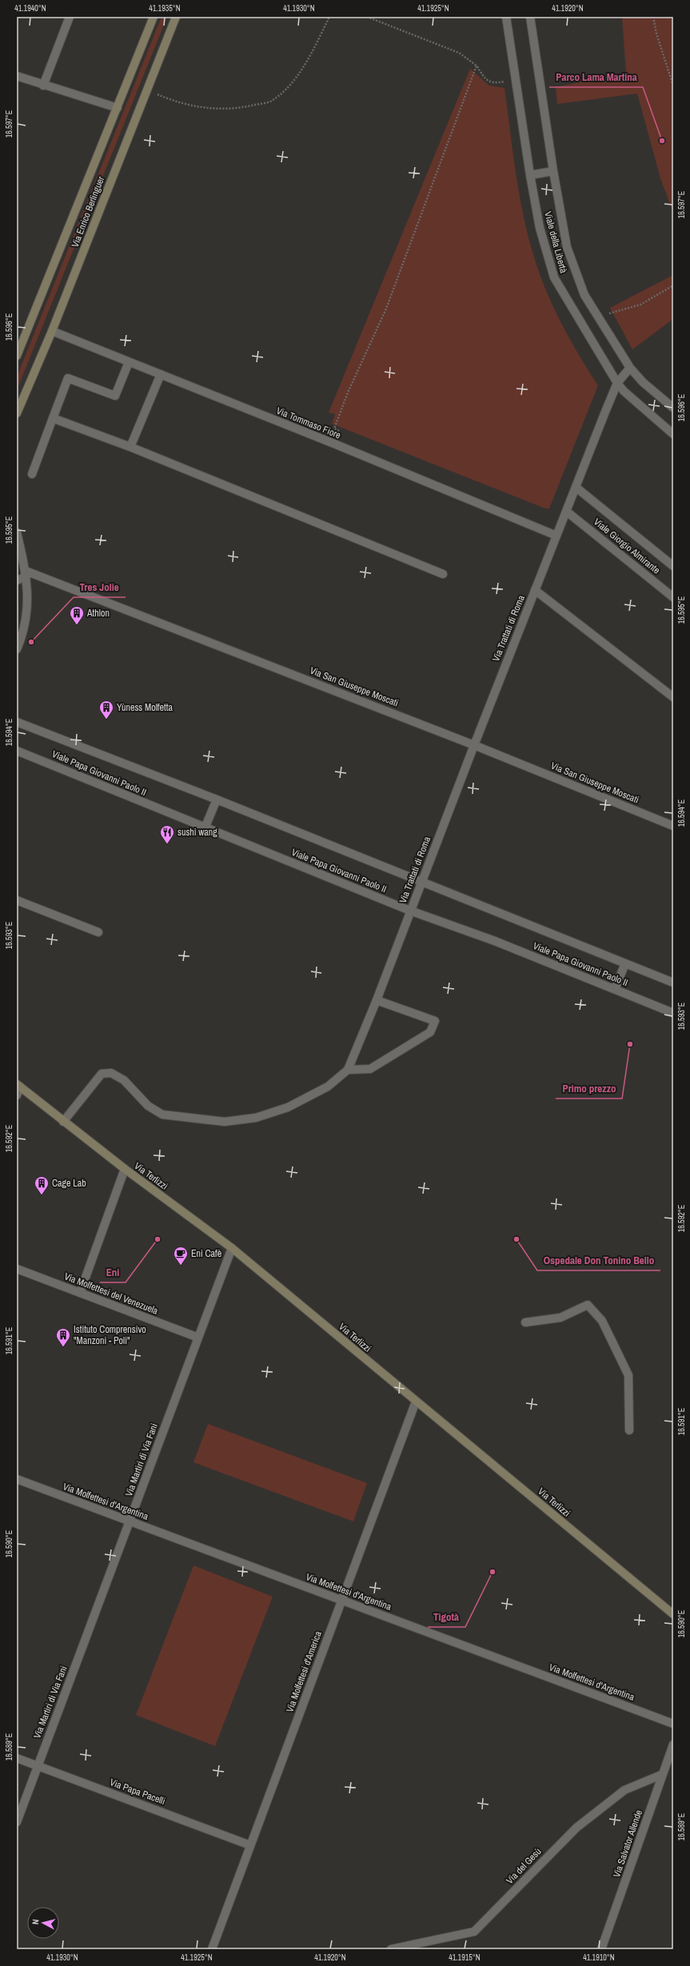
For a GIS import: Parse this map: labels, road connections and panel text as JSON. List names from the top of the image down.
{
  "streets": {
    "main road": ["Via Enrico Berlinguer", "Via Terlizzi"],
    "street": [
      "Viale della Libertà",
      "Via Tommaso Fiore",
      "Viale Giorgio Almirante",
      "Via Trattati di Roma",
      "Via San Giuseppe Moscati",
      "Viale Papa Giovanni Paolo II",
      "Via Molfettesi del Venezuela",
      "Via Martiri di Via Fani",
      "Via Molfettesi d'Argentina",
      "Via Molfettesi d'America",
      "Via Papa Pacelli",
      "Via Salvator Allende",
      "Via del Gesù"
    ]
  },
  "crossings": [
    ["Via Enrico Berlinguer", "Via Tommaso Fiore"],
    ["Viale della Libertà", "Via Trattati di Roma"],
    ["Via Tommaso Fiore", "Via Trattati di Roma"],
    ["Viale Giorgio Almirante", "Via Trattati di Roma"],
    ["Via Trattati di Roma", "Via San Giuseppe Moscati"],
    ["Via Trattati di Roma", "Viale Papa Giovanni Paolo II"],
    ["Via Trattati di Roma", "Via Terlizzi"],
    ["Via Terlizzi", "Via Martiri di Via Fani"],
    ["Via Terlizzi", "Via Molfettesi d'America"],
    ["Via Molfettesi del Venezuela", "Via Martiri di Via Fani"],
    ["Via Martiri di Via Fani", "Via Molfettesi d'Argentina"],
    ["Via Martiri di Via Fani", "Via Papa Pacelli"],
    ["Via Molfettesi d'Argentina", "Via Molfettesi d'America"],
    ["Via Molfettesi d'America", "Via Papa Pacelli"],
    ["Via Salvator Allende", "Via del Gesù"]
  ],
  "places": {
    "other": [
      "Parco Lama Martina",
      "Tres Jolie",
      "Primo prezzo",
      "Eni",
      "Ospedale Don Tonino Bello",
      "Tigotà"
    ],
    "building": [
      "Athlon",
      "Yùness Molfetta",
      "Cage Lab",
      "Istituto Comprensivo \"Manzoni - Poli\""
    ],
    "restaurant": ["sushi wang"],
    "cafe": ["Eni Cafè"]
  },
  "north": "left",
  "coordinates": [
    "41.1940°N",
    "41.1935°N",
    "41.1930°N",
    "41.1925°N",
    "41.1920°N",
    "16.597°E",
    "16.596°E",
    "16.595°E",
    "16.594°E",
    "16.593°E",
    "16.592°E",
    "16.591°E",
    "16.590°E",
    "16.589°E",
    "41.1915°N",
    "41.1910°N"
  ]
}
